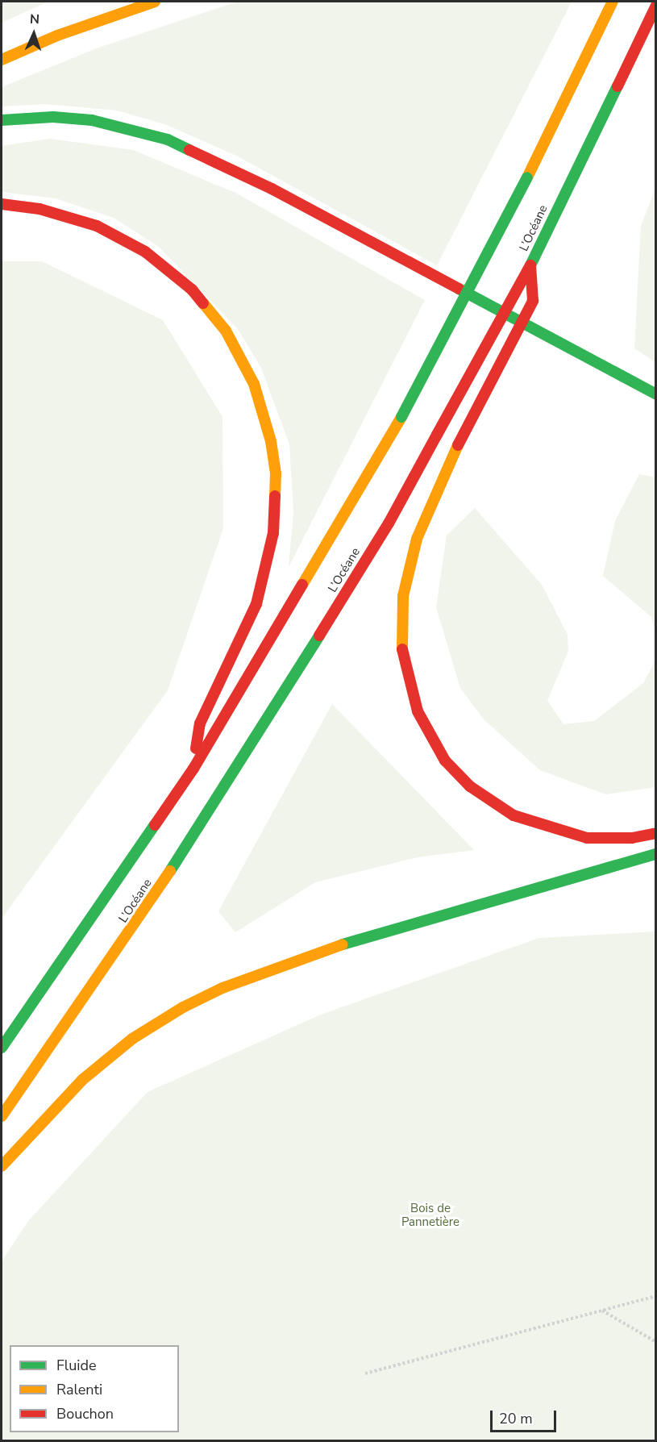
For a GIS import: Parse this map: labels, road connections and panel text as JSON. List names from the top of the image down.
{
  "streets": {
    "highway": ["L’Océane"]
  },
  "parks": ["Bois de Pannetière"],
  "legend": ["Fluide", "Ralenti", "Bouchon"],
  "scale_bar": "20 m",
  "north": "top"
}
